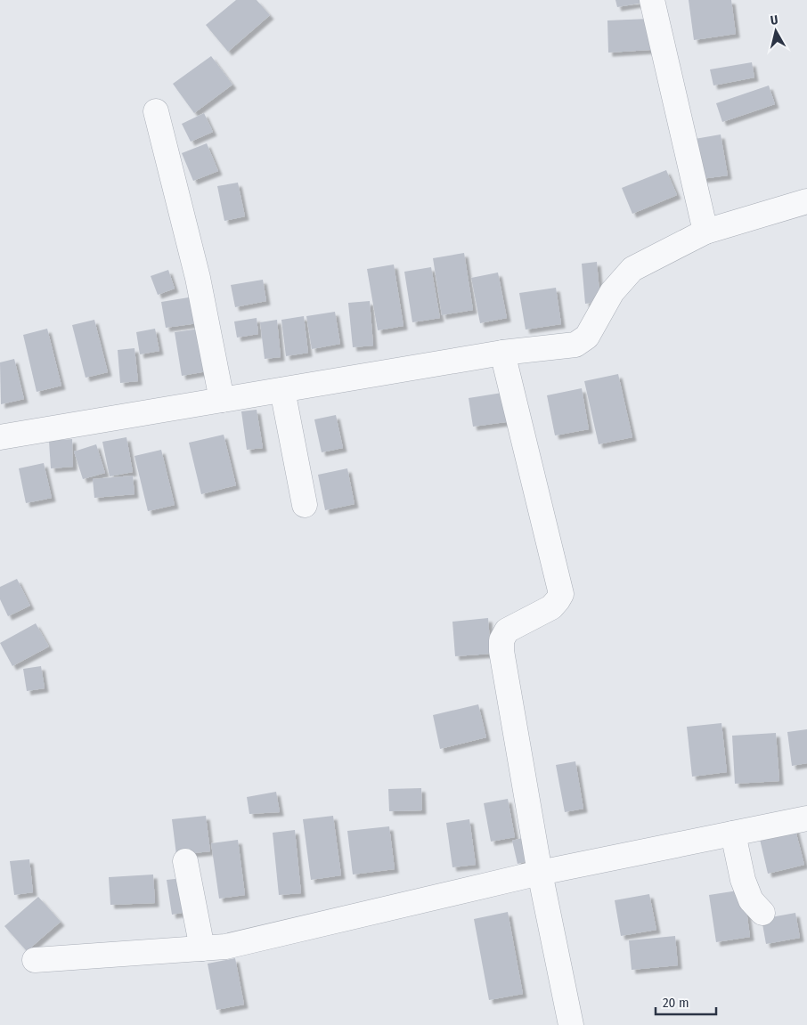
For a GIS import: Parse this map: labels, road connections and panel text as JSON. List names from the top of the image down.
{
  "scale_bar": "20 m",
  "north": "top"
}
